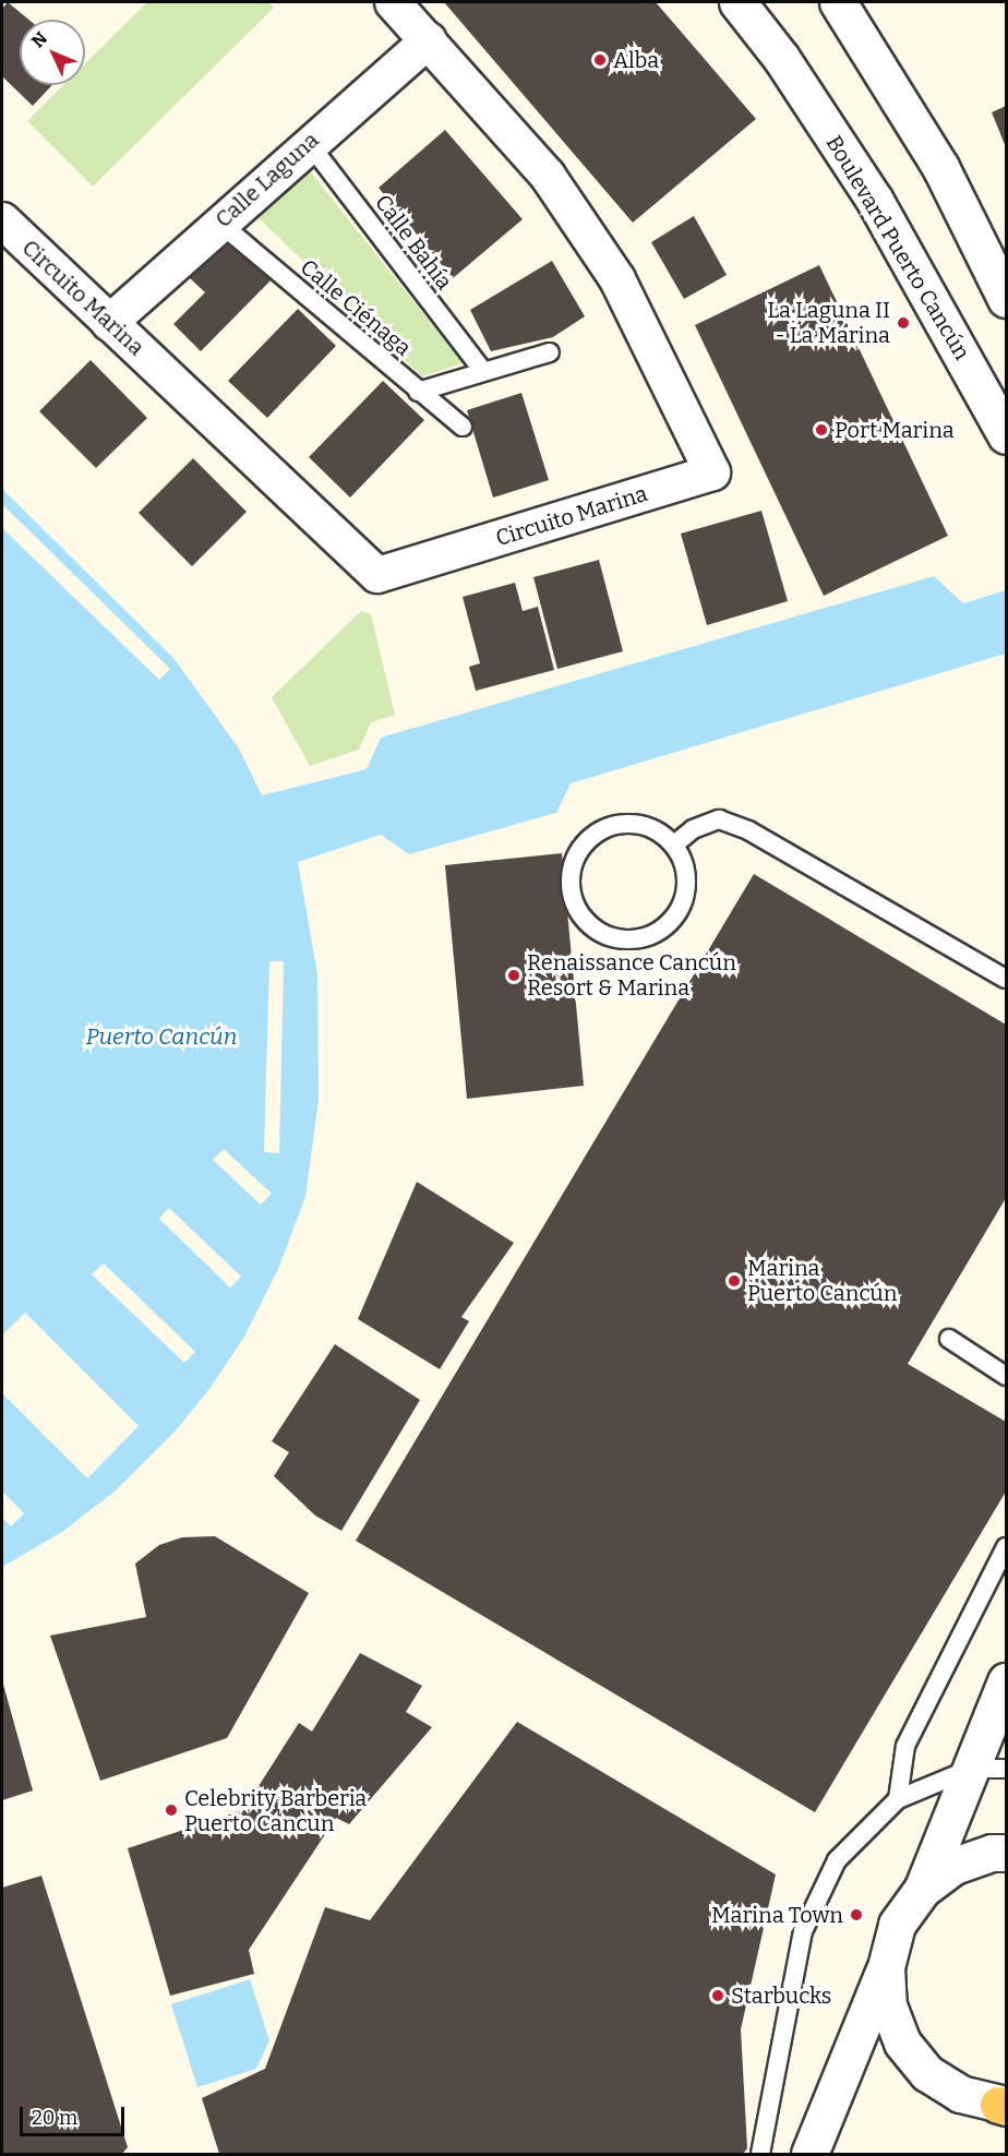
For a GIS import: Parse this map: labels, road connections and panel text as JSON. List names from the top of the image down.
{
  "streets": {
    "street": ["Calle Laguna", "Boulevard Puerto Cancún", "Circuito Marina"],
    "lane": ["Calle Bahía", "Calle Ciénaga"]
  },
  "crossings": [
    ["Calle Laguna", "Calle Bahía"],
    ["Calle Laguna", "Circuito Marina"],
    ["Calle Laguna", "Calle Ciénaga"]
  ],
  "water": ["Puerto Cancún"],
  "places": [
    "Alba",
    "La Laguna II - La Marina",
    "Port Marina",
    "Renaissance Cancún Resort & Marina",
    "Marina Puerto Cancún",
    "Celebrity Barberia Puerto Cancun",
    "Marina Town",
    "Starbucks"
  ],
  "scale_bar": "20 m",
  "north": "top left"
}
